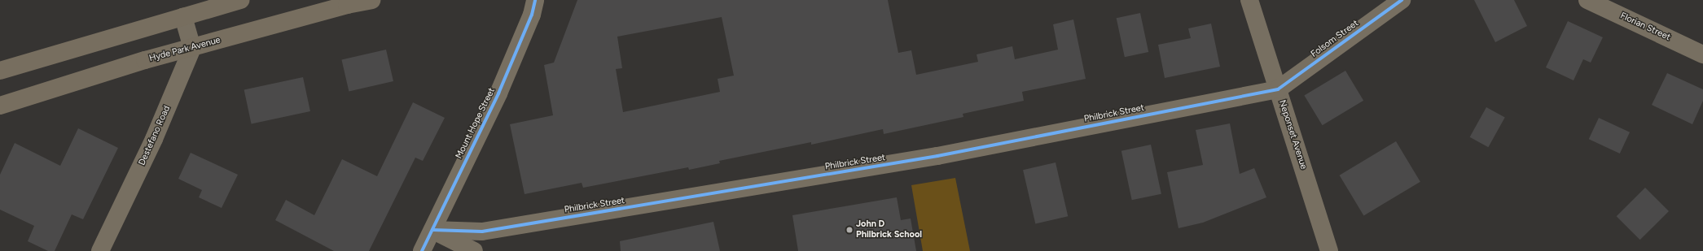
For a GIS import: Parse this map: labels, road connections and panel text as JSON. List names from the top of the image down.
{
  "streets": {
    "main road": ["Hyde Park Avenue"],
    "street": [
      "Florian Street",
      "Folsom Street",
      "Philbrick Street",
      "Mount Hope Street",
      "Neponset Avenue",
      "Destefano Road"
    ]
  },
  "crossings": [
    ["Folsom Street", "Philbrick Street"],
    ["Folsom Street", "Neponset Avenue"],
    ["Hyde Park Avenue", "Destefano Road"],
    ["Philbrick Street", "Mount Hope Street"],
    ["Philbrick Street", "Neponset Avenue"]
  ],
  "places": ["John D Philbrick School"]
}
